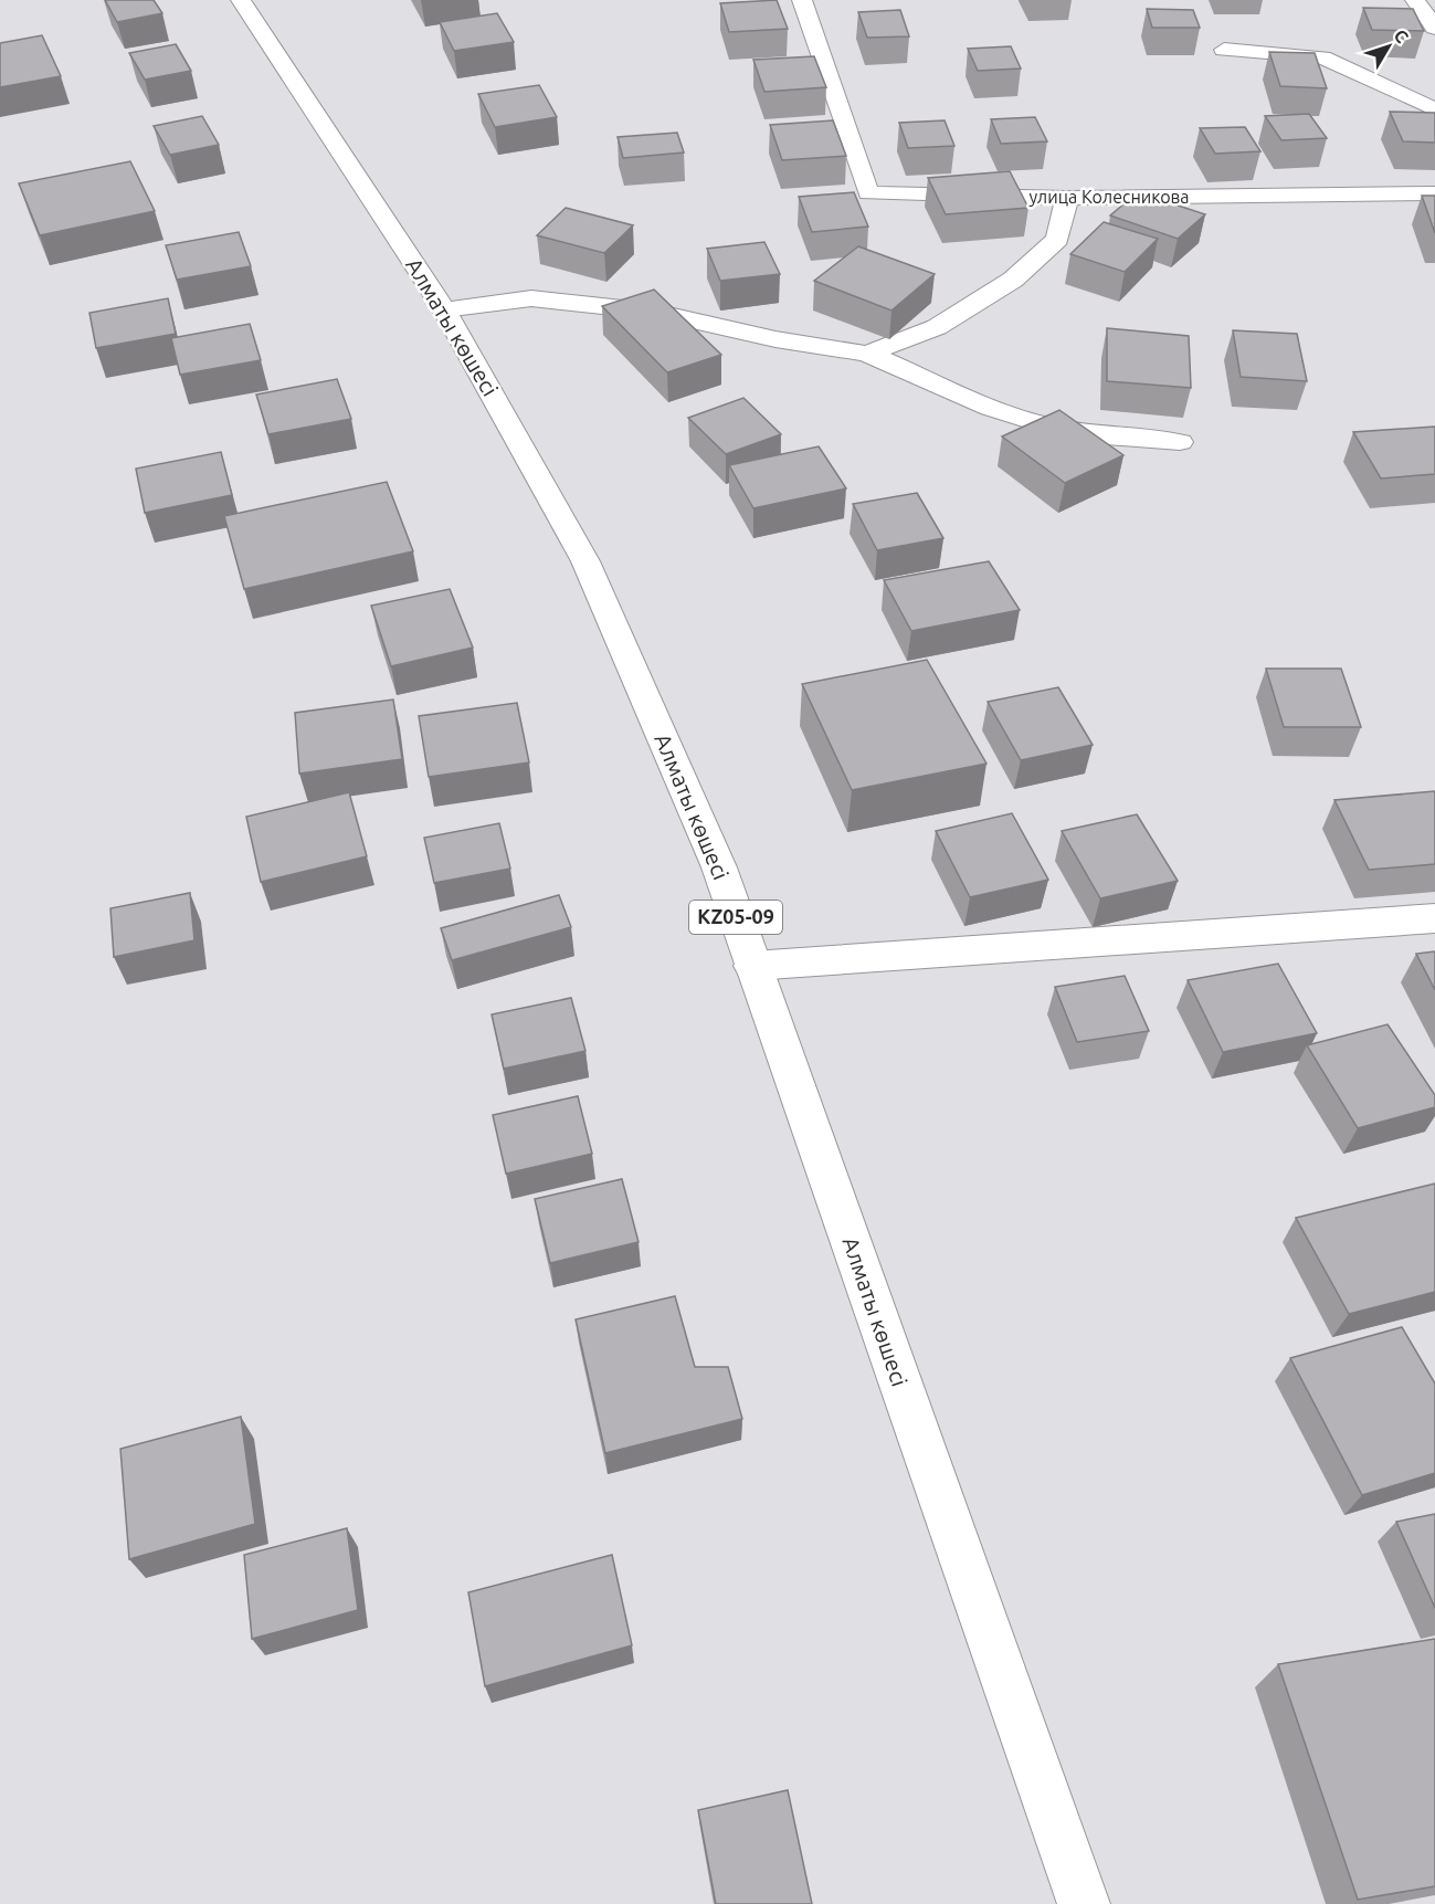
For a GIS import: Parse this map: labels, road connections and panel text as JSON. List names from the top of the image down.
{
  "streets": {
    "street": ["улица Колесникова", "Алматы көшесі", "KZ05-09"]
  },
  "north": "top right"
}
